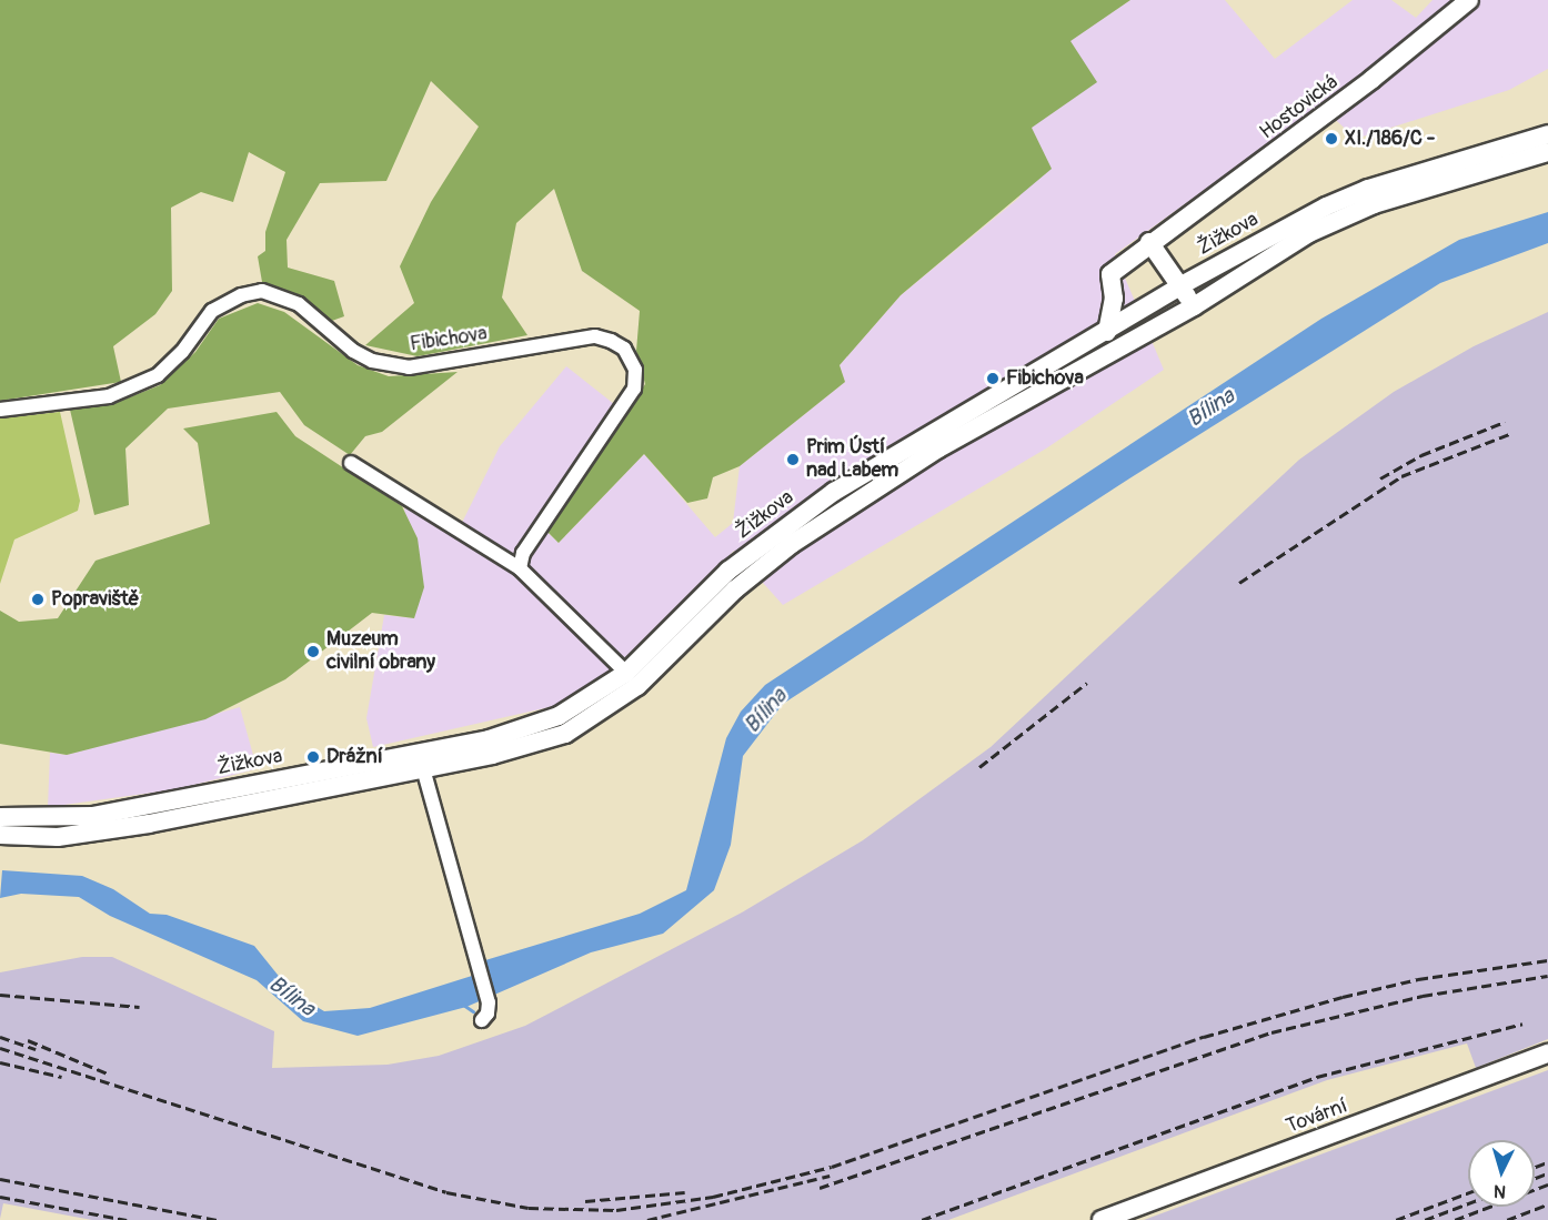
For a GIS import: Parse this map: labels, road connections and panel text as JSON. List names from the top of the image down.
{
  "streets": {
    "main road": ["Hostovická", "Žižkova", "Tovární"],
    "street": ["Fibichova"]
  },
  "crossings": [
    ["Hostovická", "Žižkova"]
  ],
  "water": ["Bílina"],
  "places": [
    "XI./186/C -",
    "Fibichova",
    "Prim Ústí nad Labem",
    "Popraviště",
    "Muzeum civilní obrany",
    "Drážní"
  ],
  "north": "bottom"
}
